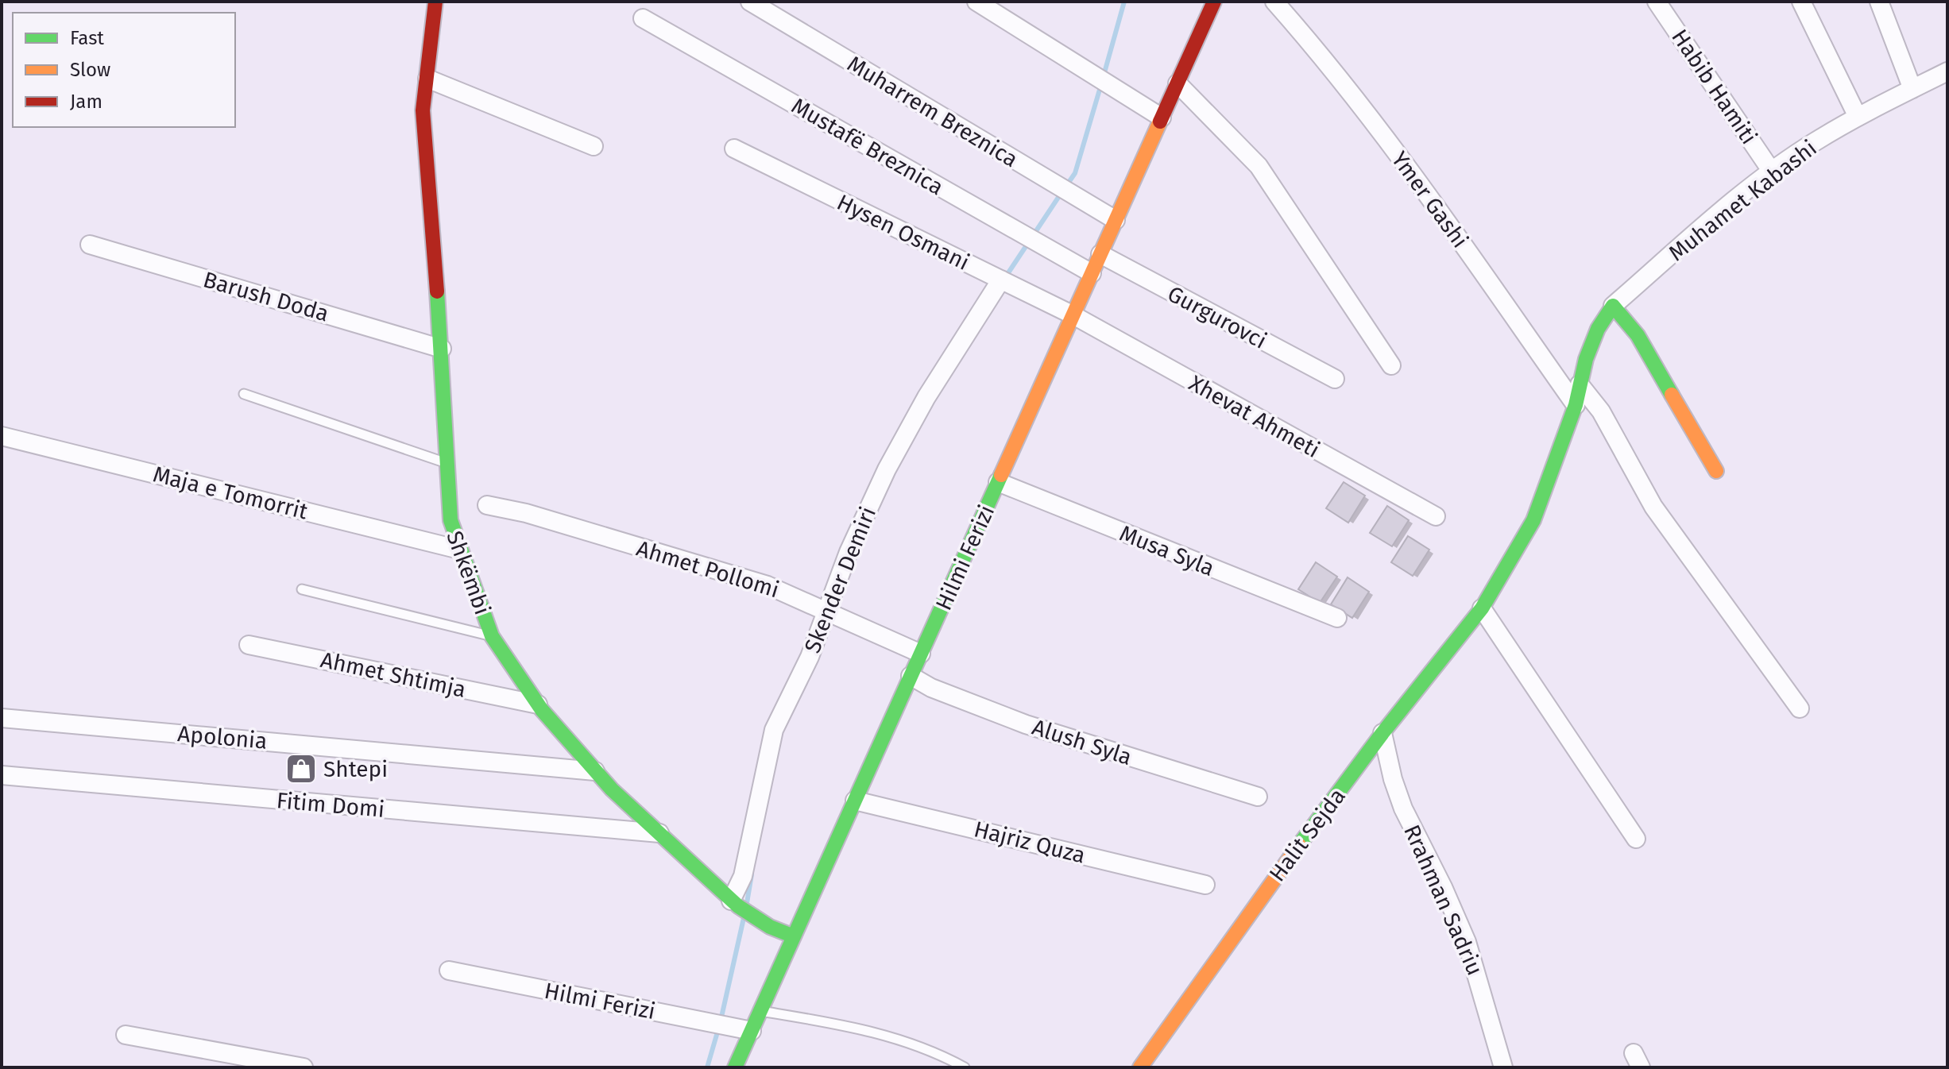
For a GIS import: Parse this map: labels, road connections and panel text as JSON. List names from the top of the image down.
{
  "streets": {
    "street": [
      "Habib Hamiti",
      "Muharrem Breznica",
      "Mustafë Breznica",
      "Ymer Gashi",
      "Muhamet Kabashi",
      "Hysen Osmani",
      "Barush Doda",
      "Gurgurovci",
      "Xhevat Ahmeti",
      "Maja e Tomorrit",
      "Musa Syla",
      "Hilmi Ferizi",
      "Ahmet Pollomi",
      "Shkëmbi",
      "Skender Demiri",
      "Ahmet Shtimja",
      "Apolonia",
      "Alush Syla",
      "Fitim Domi",
      "Halit Sejda",
      "Hajriz Quza",
      "Rrahman Sadriu"
    ]
  },
  "crossings": [
    ["Habib Hamiti", "Muhamet Kabashi"],
    ["Muharrem Breznica", "Hilmi Ferizi"],
    ["Mustafë Breznica", "Hilmi Ferizi"],
    ["Ymer Gashi", "Muhamet Kabashi"],
    ["Ymer Gashi", "Halit Sejda"],
    ["Muhamet Kabashi", "Halit Sejda"],
    ["Hysen Osmani", "Xhevat Ahmeti"],
    ["Hysen Osmani", "Hilmi Ferizi"],
    ["Hysen Osmani", "Skender Demiri"],
    ["Barush Doda", "Shkëmbi"],
    ["Gurgurovci", "Hilmi Ferizi"],
    ["Xhevat Ahmeti", "Hilmi Ferizi"],
    ["Maja e Tomorrit", "Shkëmbi"],
    ["Musa Syla", "Hilmi Ferizi"],
    ["Hilmi Ferizi", "Ahmet Pollomi"],
    ["Hilmi Ferizi", "Shkëmbi"],
    ["Hilmi Ferizi", "Alush Syla"],
    ["Hilmi Ferizi", "Hajriz Quza"],
    ["Ahmet Pollomi", "Skender Demiri"],
    ["Shkëmbi", "Skender Demiri"],
    ["Shkëmbi", "Ahmet Shtimja"],
    ["Shkëmbi", "Apolonia"],
    ["Shkëmbi", "Fitim Domi"],
    ["Halit Sejda", "Rrahman Sadriu"]
  ],
  "places": {
    "shop": ["Shtepi"]
  },
  "legend": ["Fast", "Slow", "Jam"]
}
